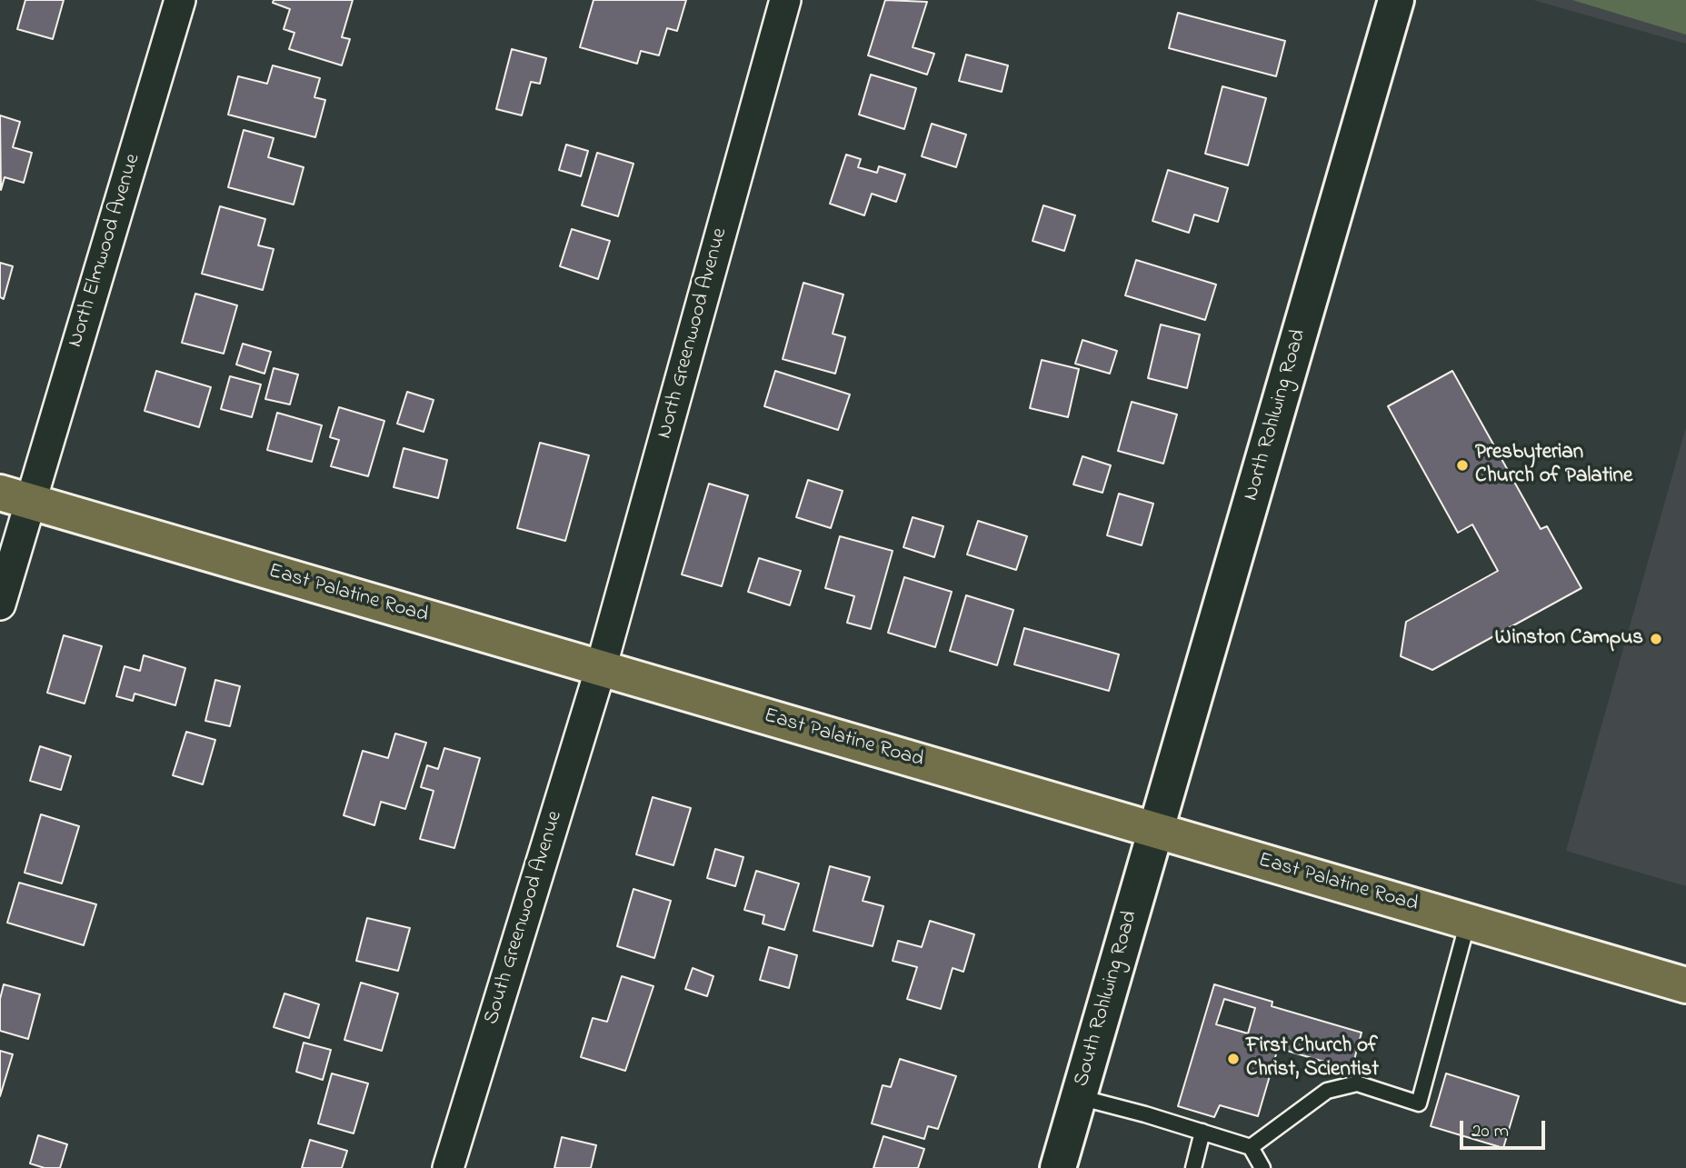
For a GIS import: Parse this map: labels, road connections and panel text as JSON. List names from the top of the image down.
{
  "streets": {
    "main road": ["East Palatine Road"],
    "street": [
      "North Elmwood Avenue",
      "North Greenwood Avenue",
      "North Rohlwing Road",
      "South Greenwood Avenue",
      "South Rohlwing Road"
    ]
  },
  "crossings": [
    ["North Elmwood Avenue", "East Palatine Road"],
    ["North Greenwood Avenue", "East Palatine Road"],
    ["North Greenwood Avenue", "South Greenwood Avenue"],
    ["North Rohlwing Road", "East Palatine Road"],
    ["North Rohlwing Road", "South Rohlwing Road"],
    ["East Palatine Road", "South Greenwood Avenue"],
    ["East Palatine Road", "South Rohlwing Road"]
  ],
  "places": ["Presbyterian Church of Palatine", "Winston Campus", "First Church of Christ, Scientist"],
  "scale_bar": "20 m"
}
